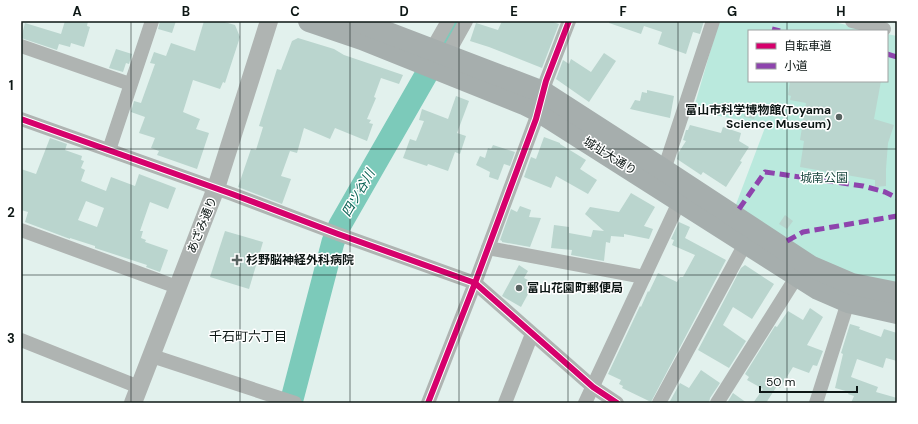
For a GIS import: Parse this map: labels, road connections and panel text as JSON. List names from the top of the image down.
{
  "streets": {
    "highway": ["城址大通り"],
    "street": ["あざみ通り"]
  },
  "districts": ["千石町六丁目"],
  "water": ["四ツ谷川"],
  "parks": ["城南公園"],
  "places": {
    "other": ["富山市科学博物館(Toyama Science Museum)", "富山花園町郵便局"],
    "health": ["杉野脳神経外科病院"]
  },
  "legend": ["自転車道", "小道"],
  "scale_bar": "50 m",
  "grid": {
    "columns": [
      "A",
      "B",
      "C",
      "D",
      "E",
      "F",
      "G",
      "H"
    ],
    "rows": ["1", "2", "3"]
  }
}
